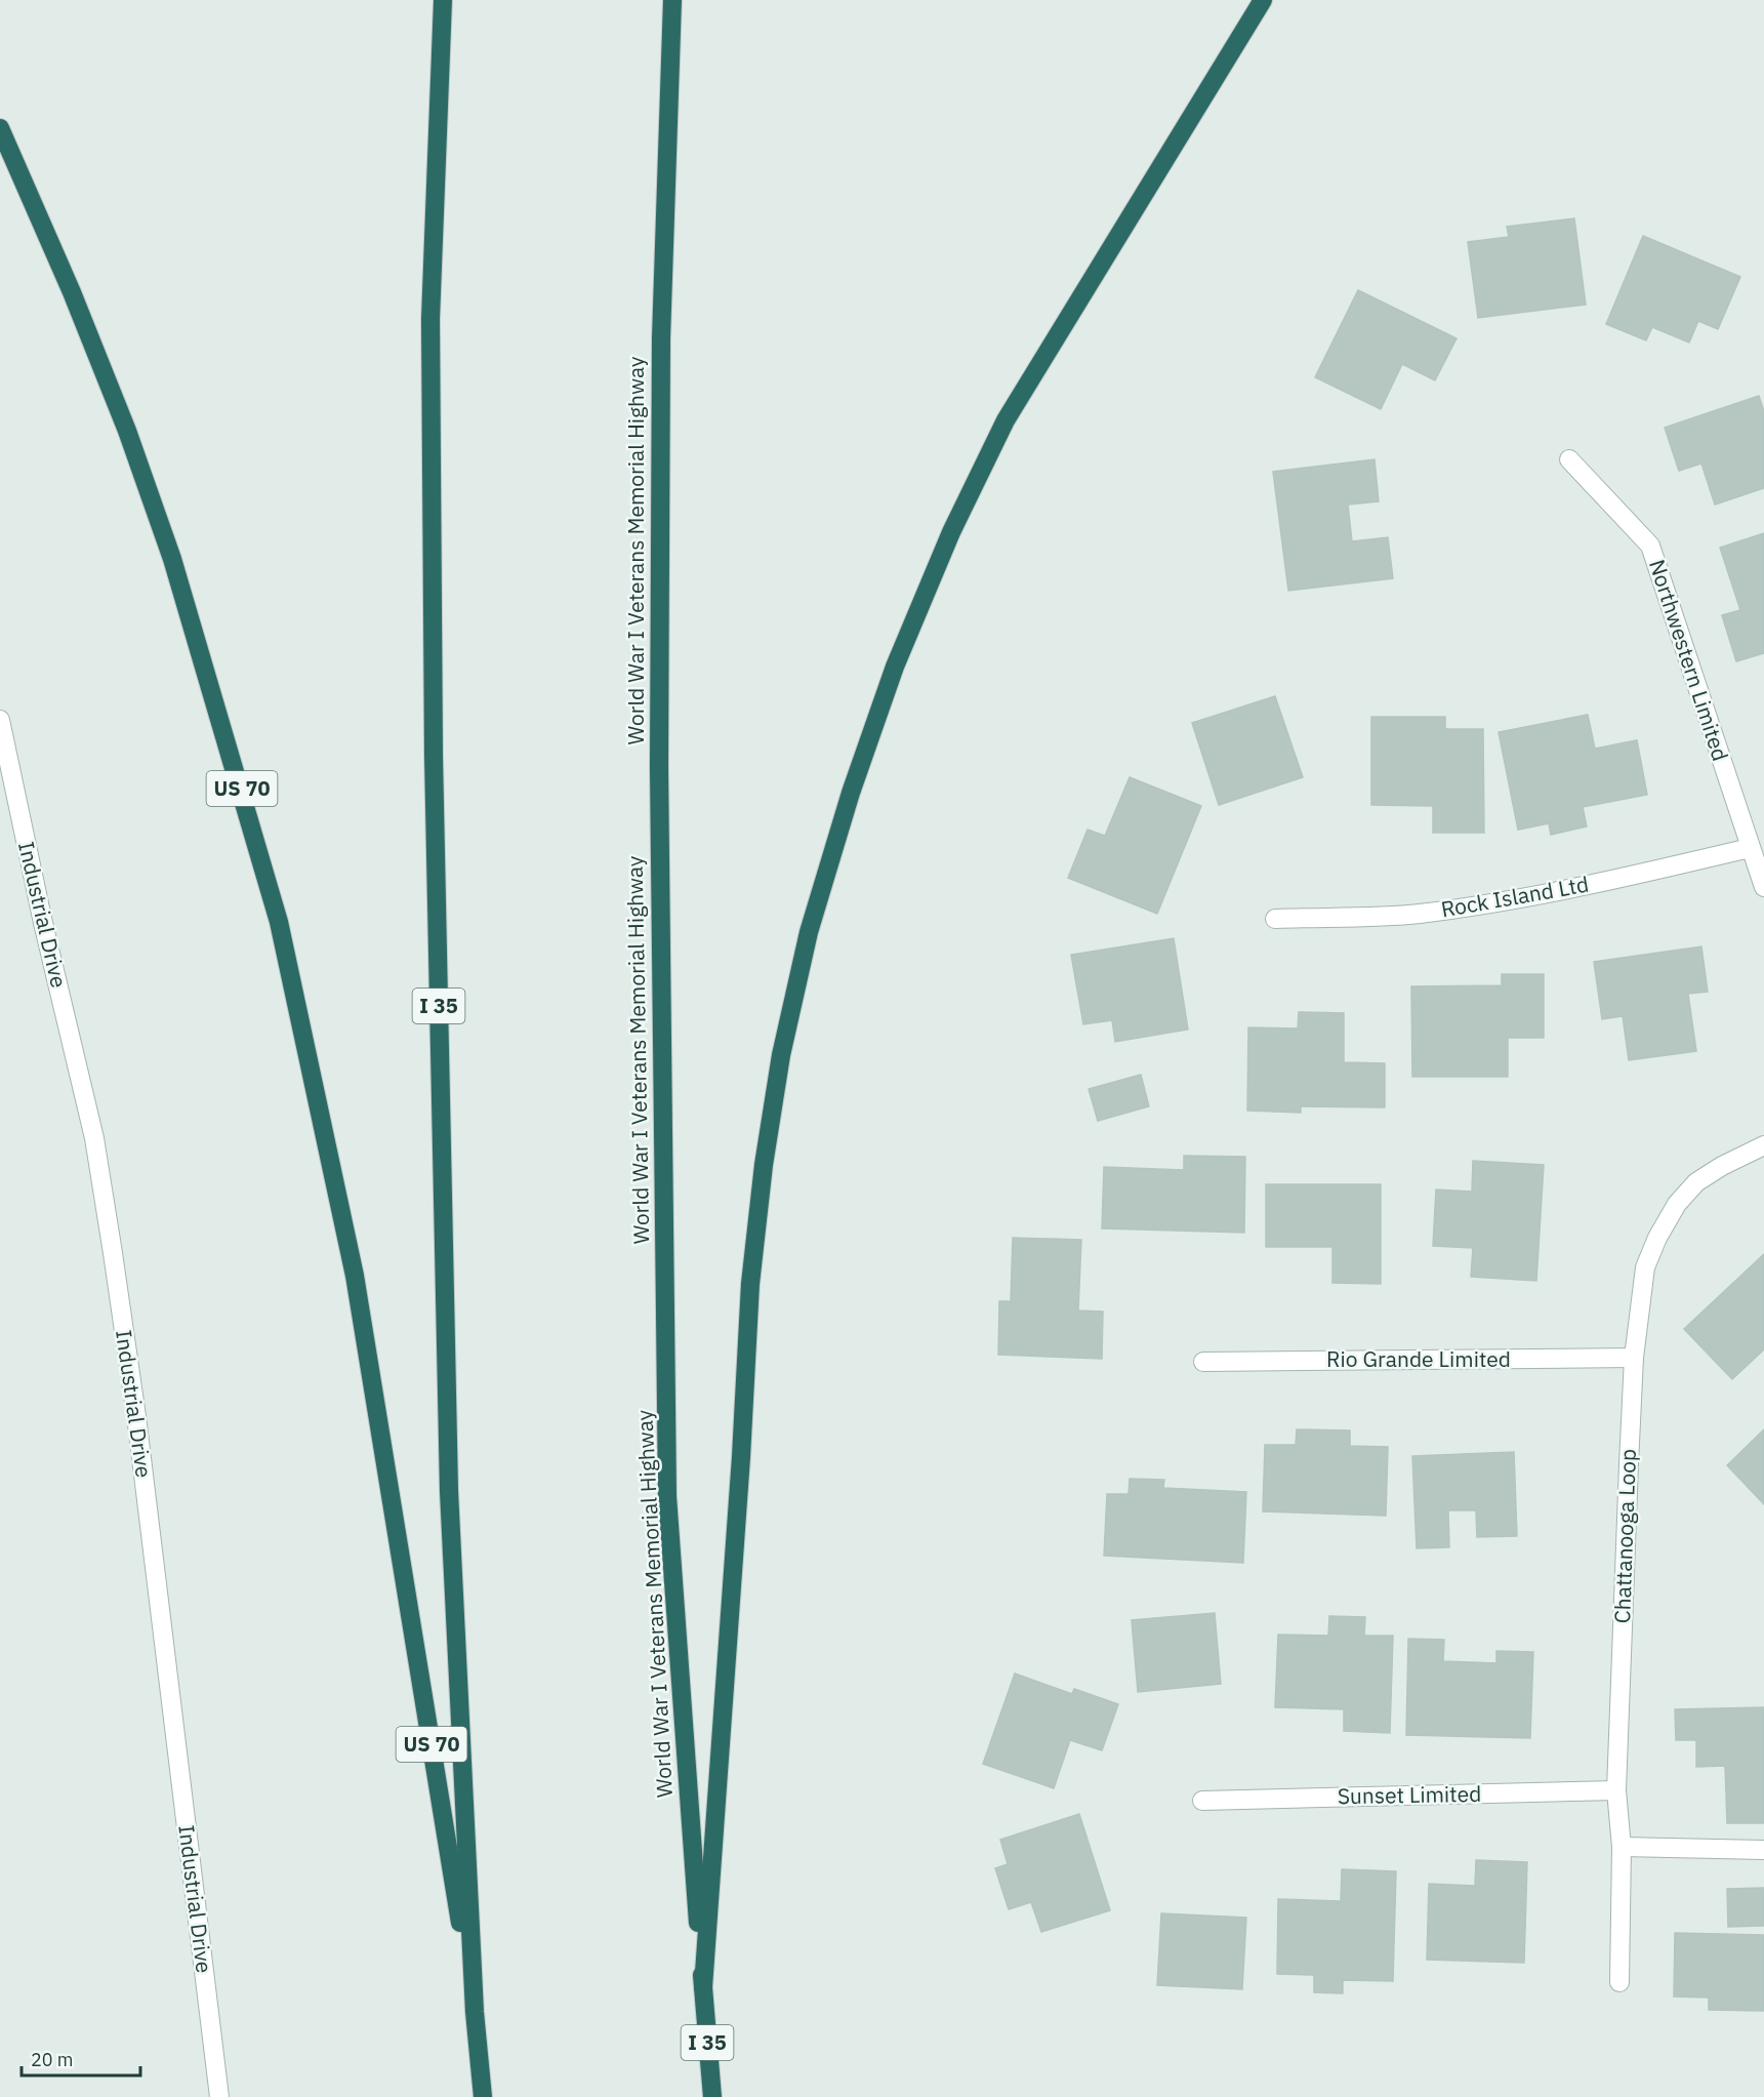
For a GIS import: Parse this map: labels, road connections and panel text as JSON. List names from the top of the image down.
{
  "streets": {
    "highway": ["World War I Veterans Memorial Highway", "US 70", "I 35"],
    "street": [
      "Northwestern Limited",
      "Rock Island Ltd",
      "Industrial Drive",
      "Rio Grande Limited",
      "Chattanooga Loop",
      "Sunset Limited"
    ]
  },
  "crossings": [
    ["Northwestern Limited", "Rock Island Ltd"],
    ["US 70", "I 35"],
    ["Rio Grande Limited", "Chattanooga Loop"],
    ["Chattanooga Loop", "Sunset Limited"]
  ],
  "scale_bar": "20 m"
}
